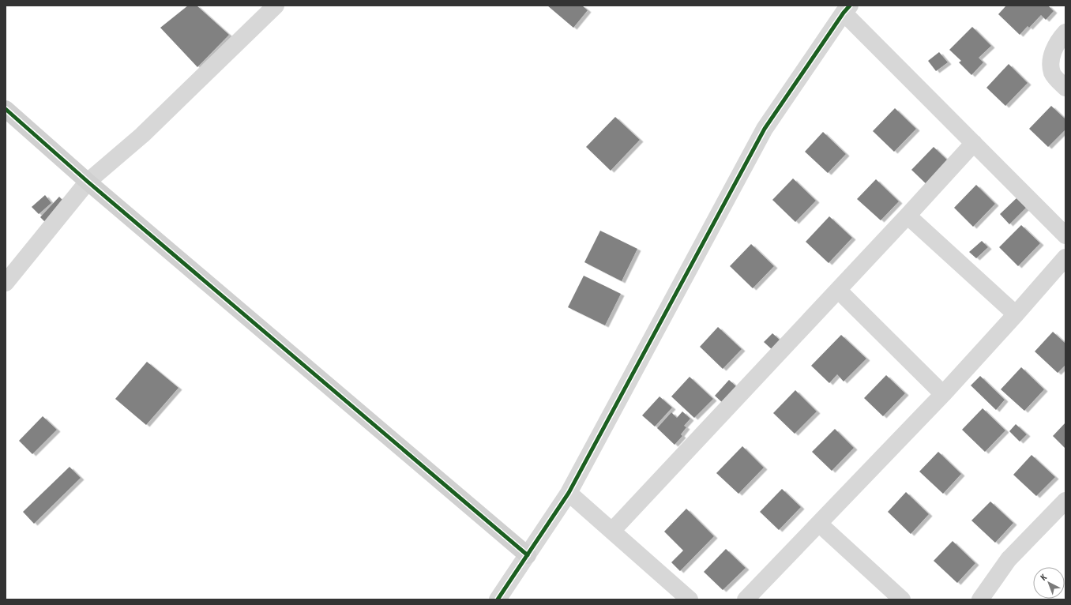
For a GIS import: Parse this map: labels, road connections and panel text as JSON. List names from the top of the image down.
{
  "north": "top left"
}
